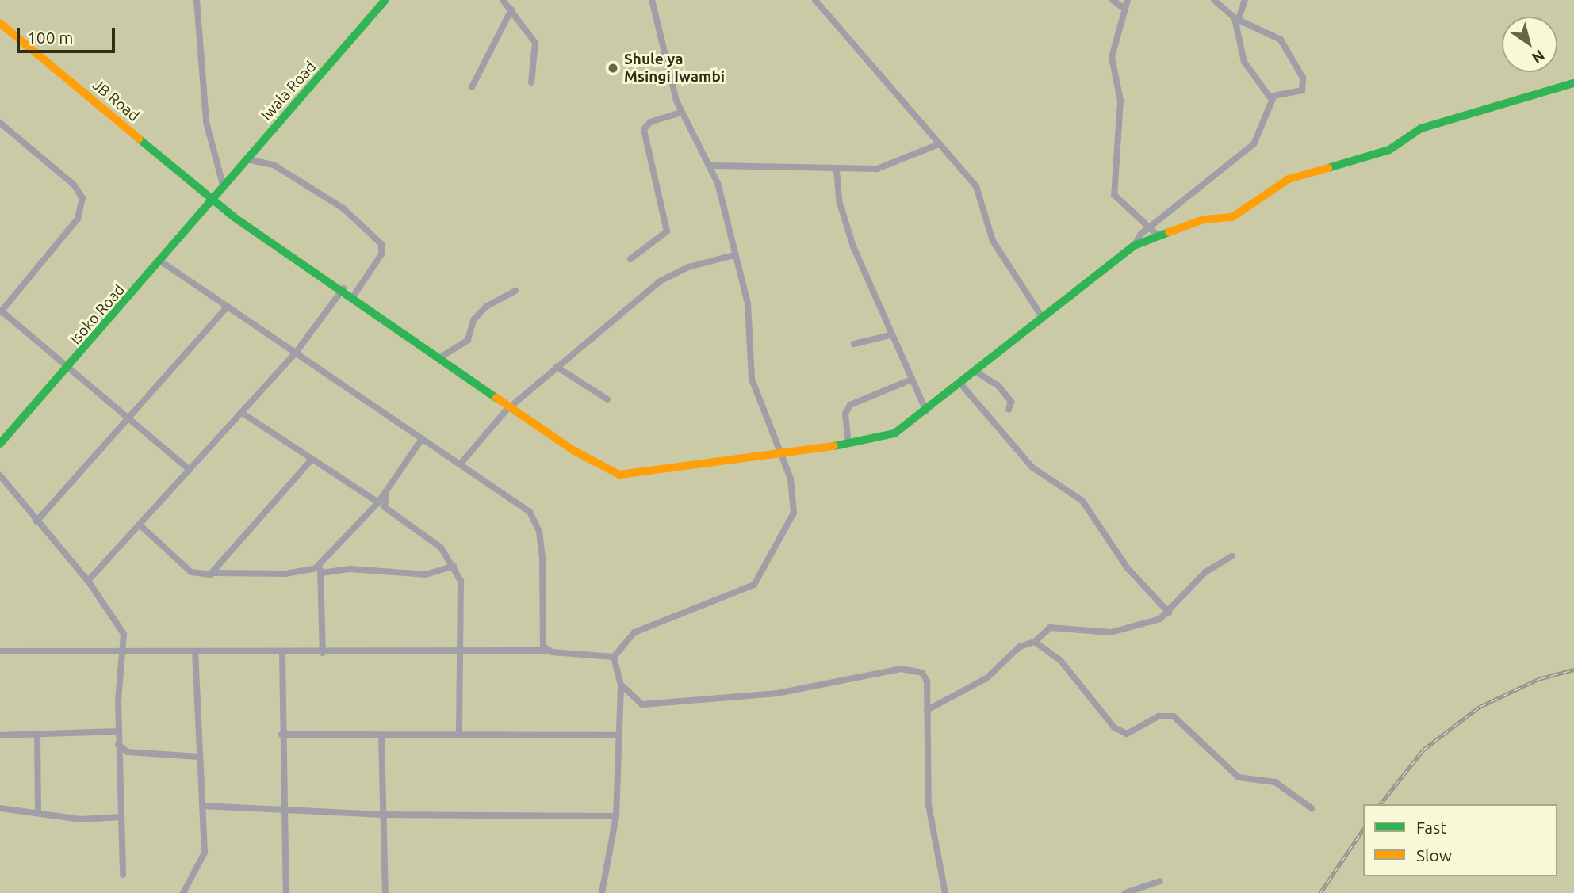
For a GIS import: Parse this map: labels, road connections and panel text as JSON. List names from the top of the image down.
{
  "streets": {
    "street": ["Iwala Road", "JB Road", "Isoko Road"]
  },
  "crossings": [
    ["Iwala Road", "JB Road"],
    ["Iwala Road", "Isoko Road"],
    ["JB Road", "Isoko Road"]
  ],
  "places": ["Shule ya Msingi Iwambi"],
  "legend": ["Fast", "Slow"],
  "scale_bar": "100 m",
  "north": "bottom right"
}
